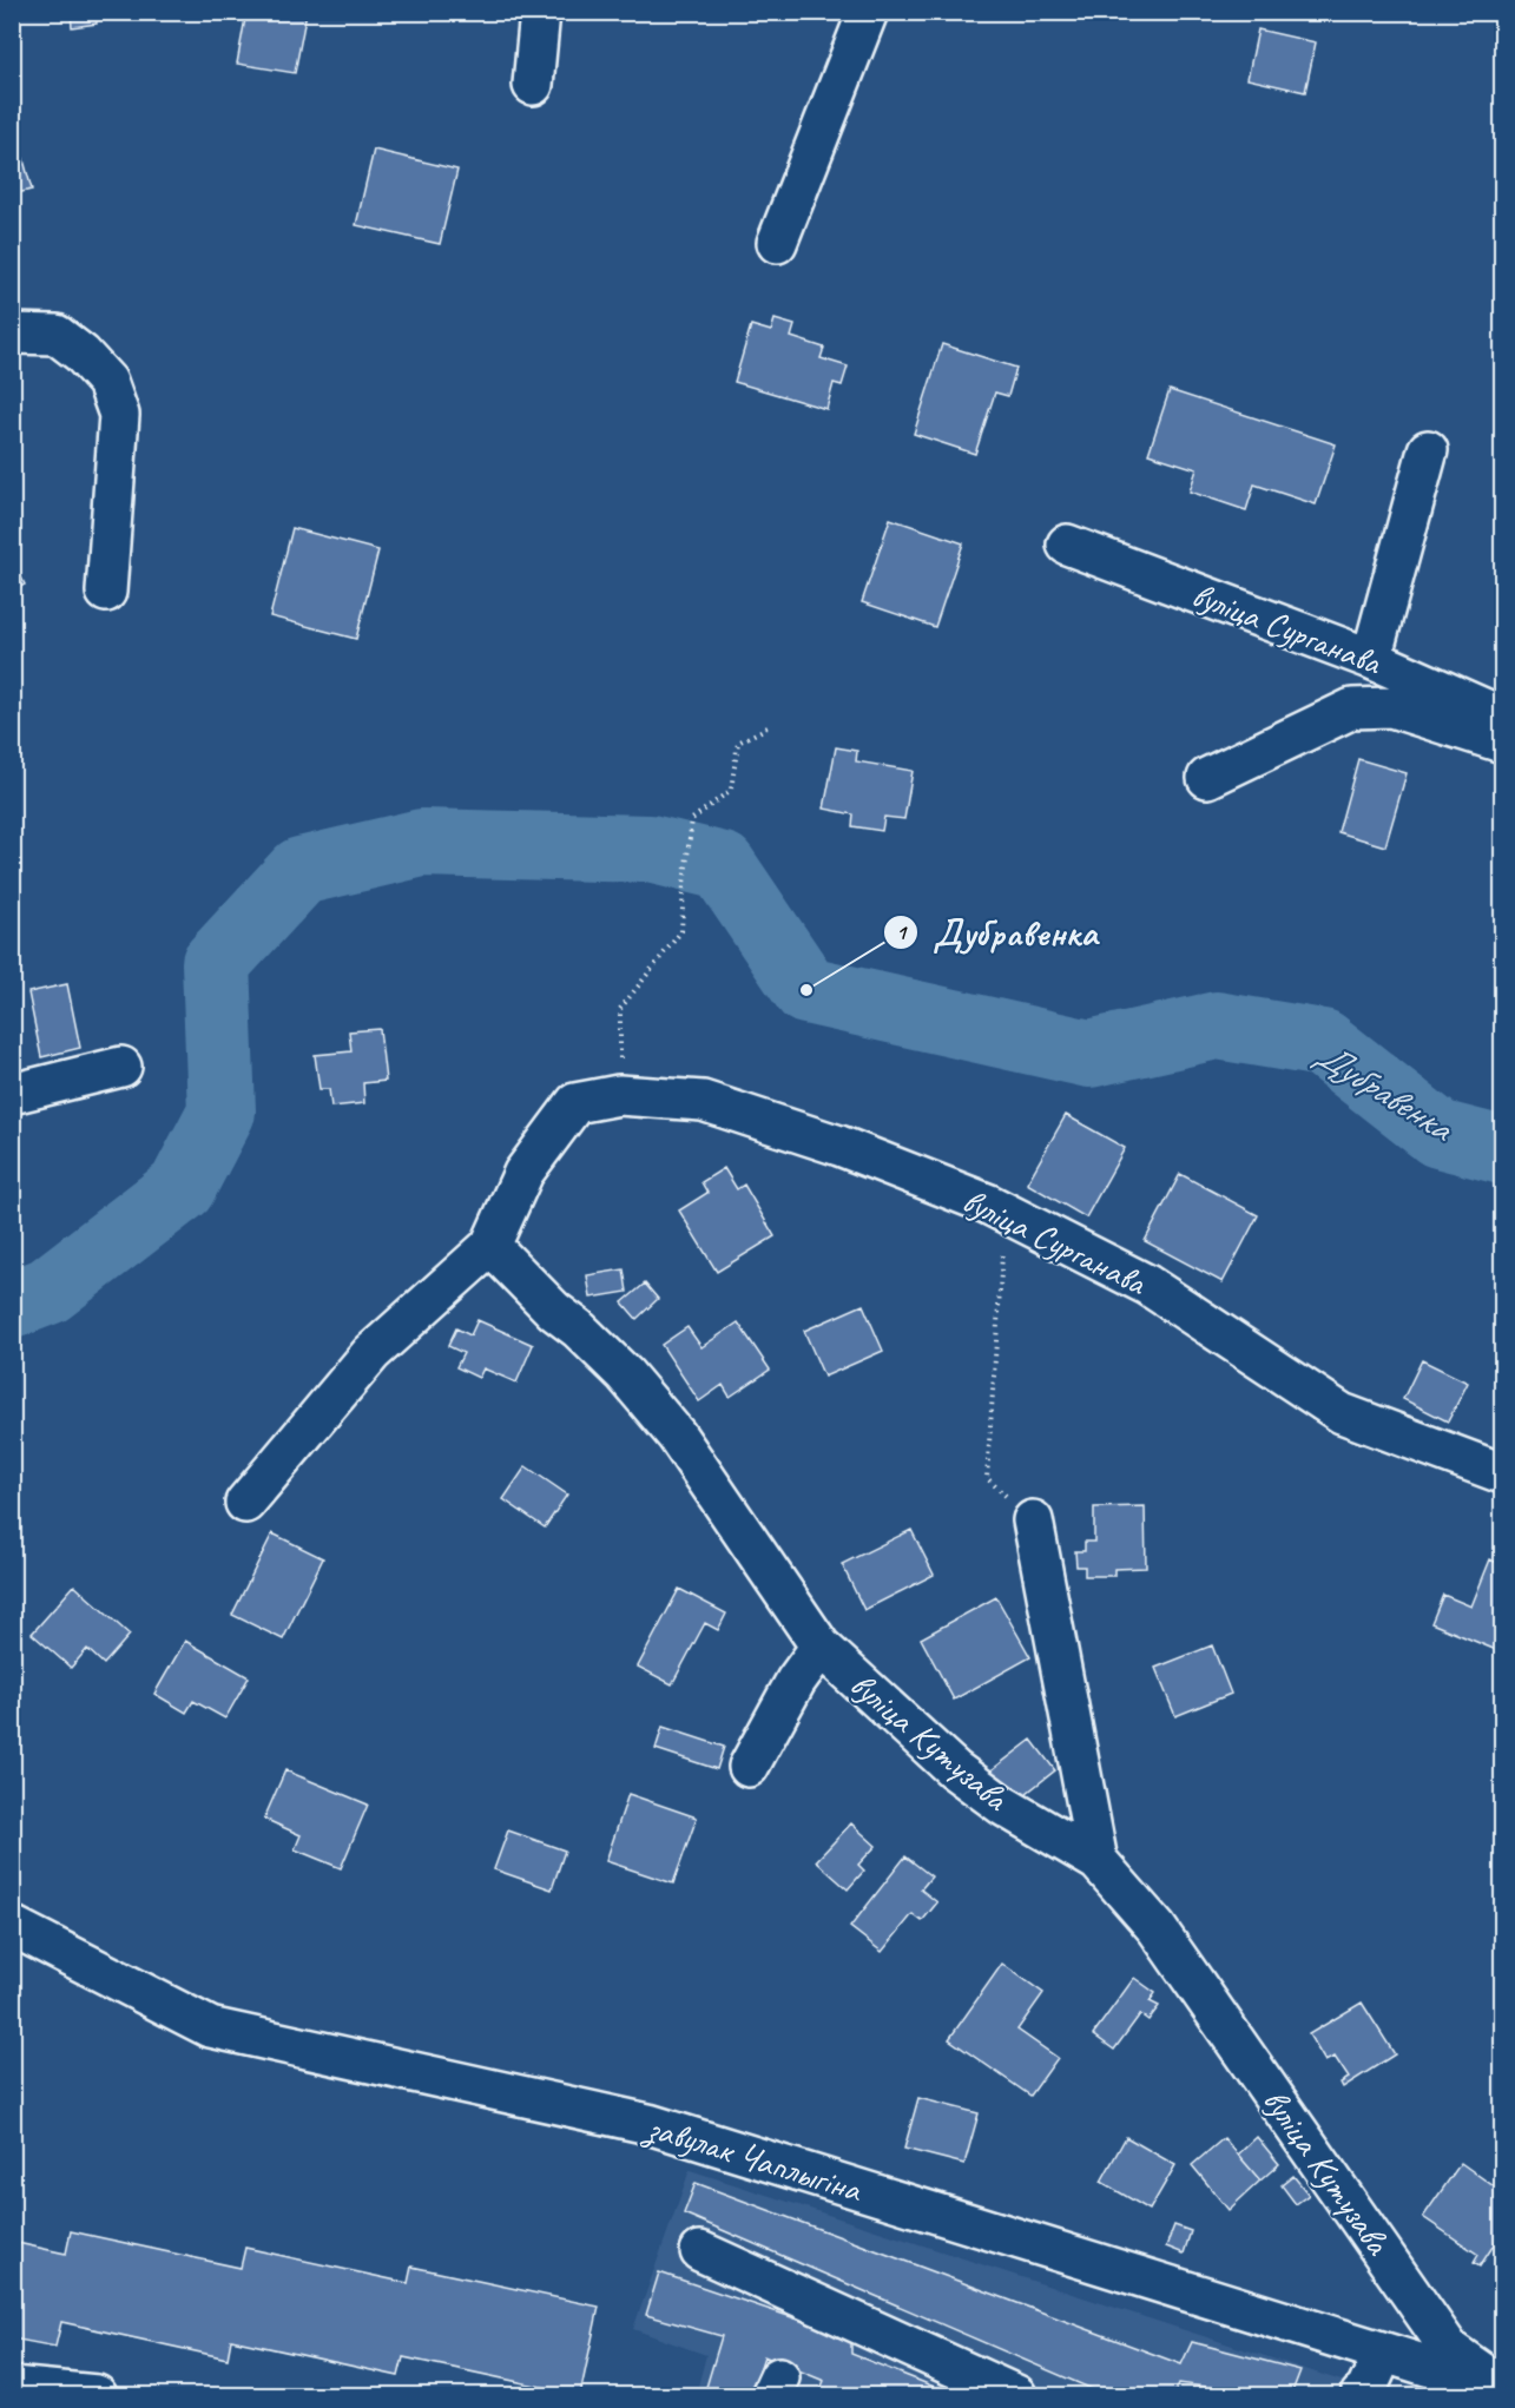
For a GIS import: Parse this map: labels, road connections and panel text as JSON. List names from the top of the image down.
{
  "streets": {
    "street": ["вуліца Сурганава", "вуліца Кутузава", "завулак Чаплыгіна"]
  },
  "crossings": [
    ["вуліца Сурганава", "вуліца Кутузава"],
    ["вуліца Кутузава", "завулак Чаплыгіна"]
  ],
  "water": ["Дубравенка"],
  "places": ["Дубравенка"]
}
